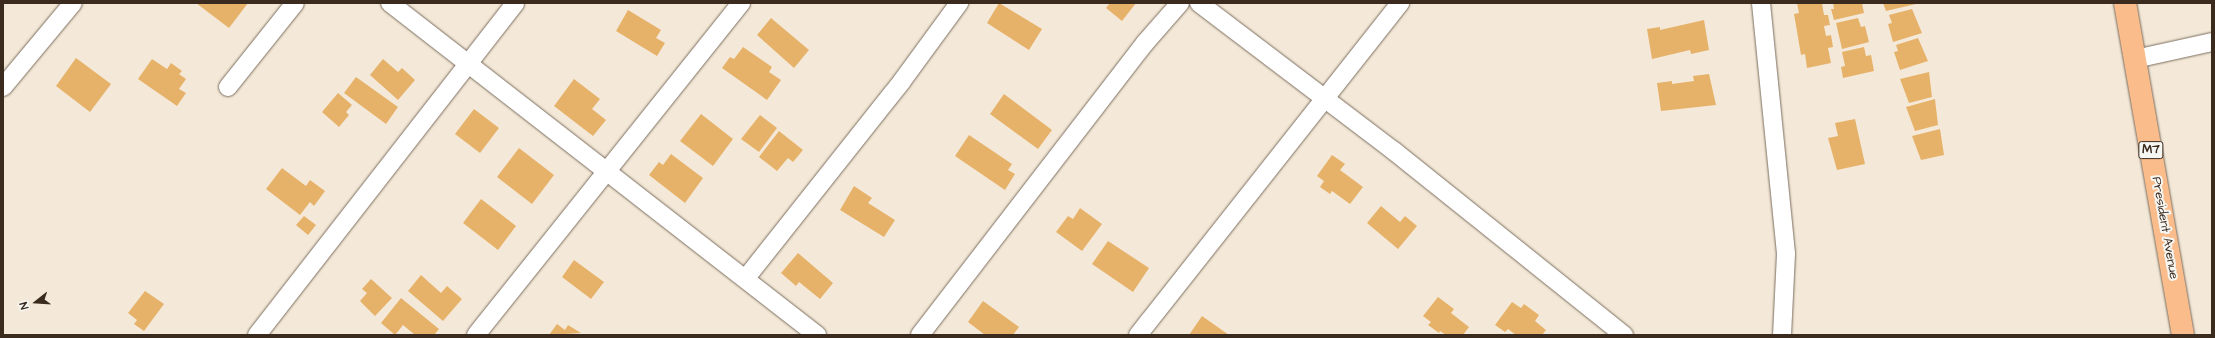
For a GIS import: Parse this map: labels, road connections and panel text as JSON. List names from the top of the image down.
{
  "streets": {
    "main road": ["M7", "President Avenue"]
  },
  "north": "left"
}
